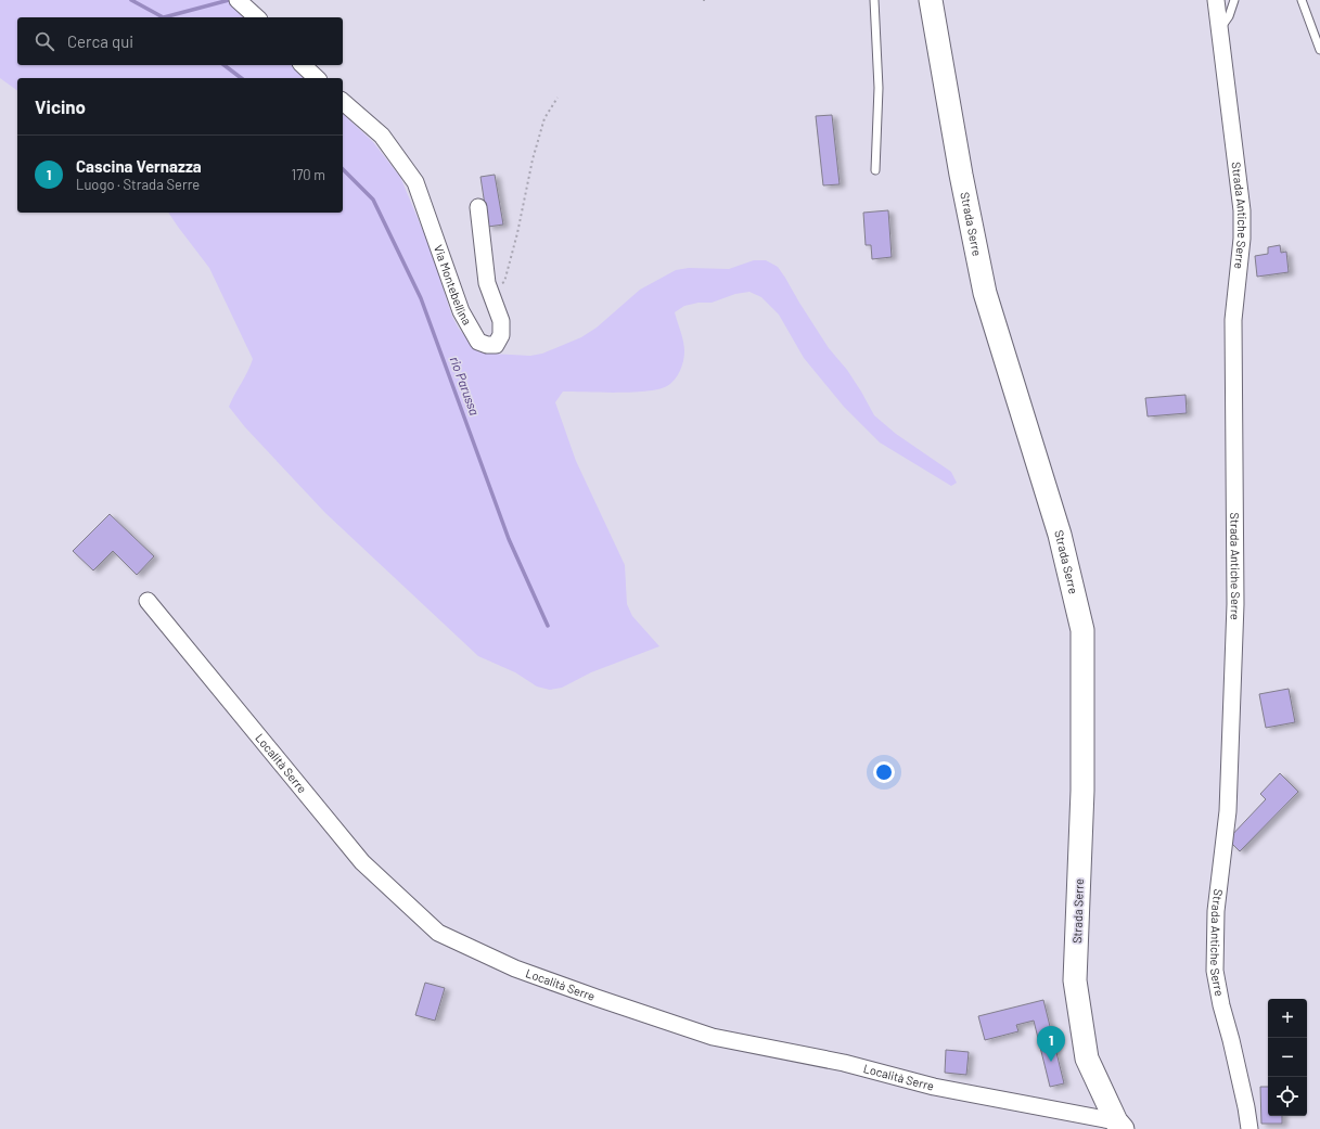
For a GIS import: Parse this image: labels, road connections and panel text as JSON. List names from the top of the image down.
{
  "streets": {
    "main road": ["Strada Serre"],
    "street": ["Strada Antiche Serre", "Via Montebellina", "Località Serre"]
  },
  "crossings": [
    ["Strada Serre", "Località Serre"]
  ],
  "water": ["rio Parussa"],
  "page": {
    "search": "Cerca qui",
    "heading": "Vicino",
    "list": [
      {
        "mark": "1",
        "name": "Cascina Vernazza",
        "note": "Luogo · Strada Serre",
        "value": "170 m"
      }
    ],
    "map_buttons": ["+", "−"],
    "pins": "1"
  }
}
